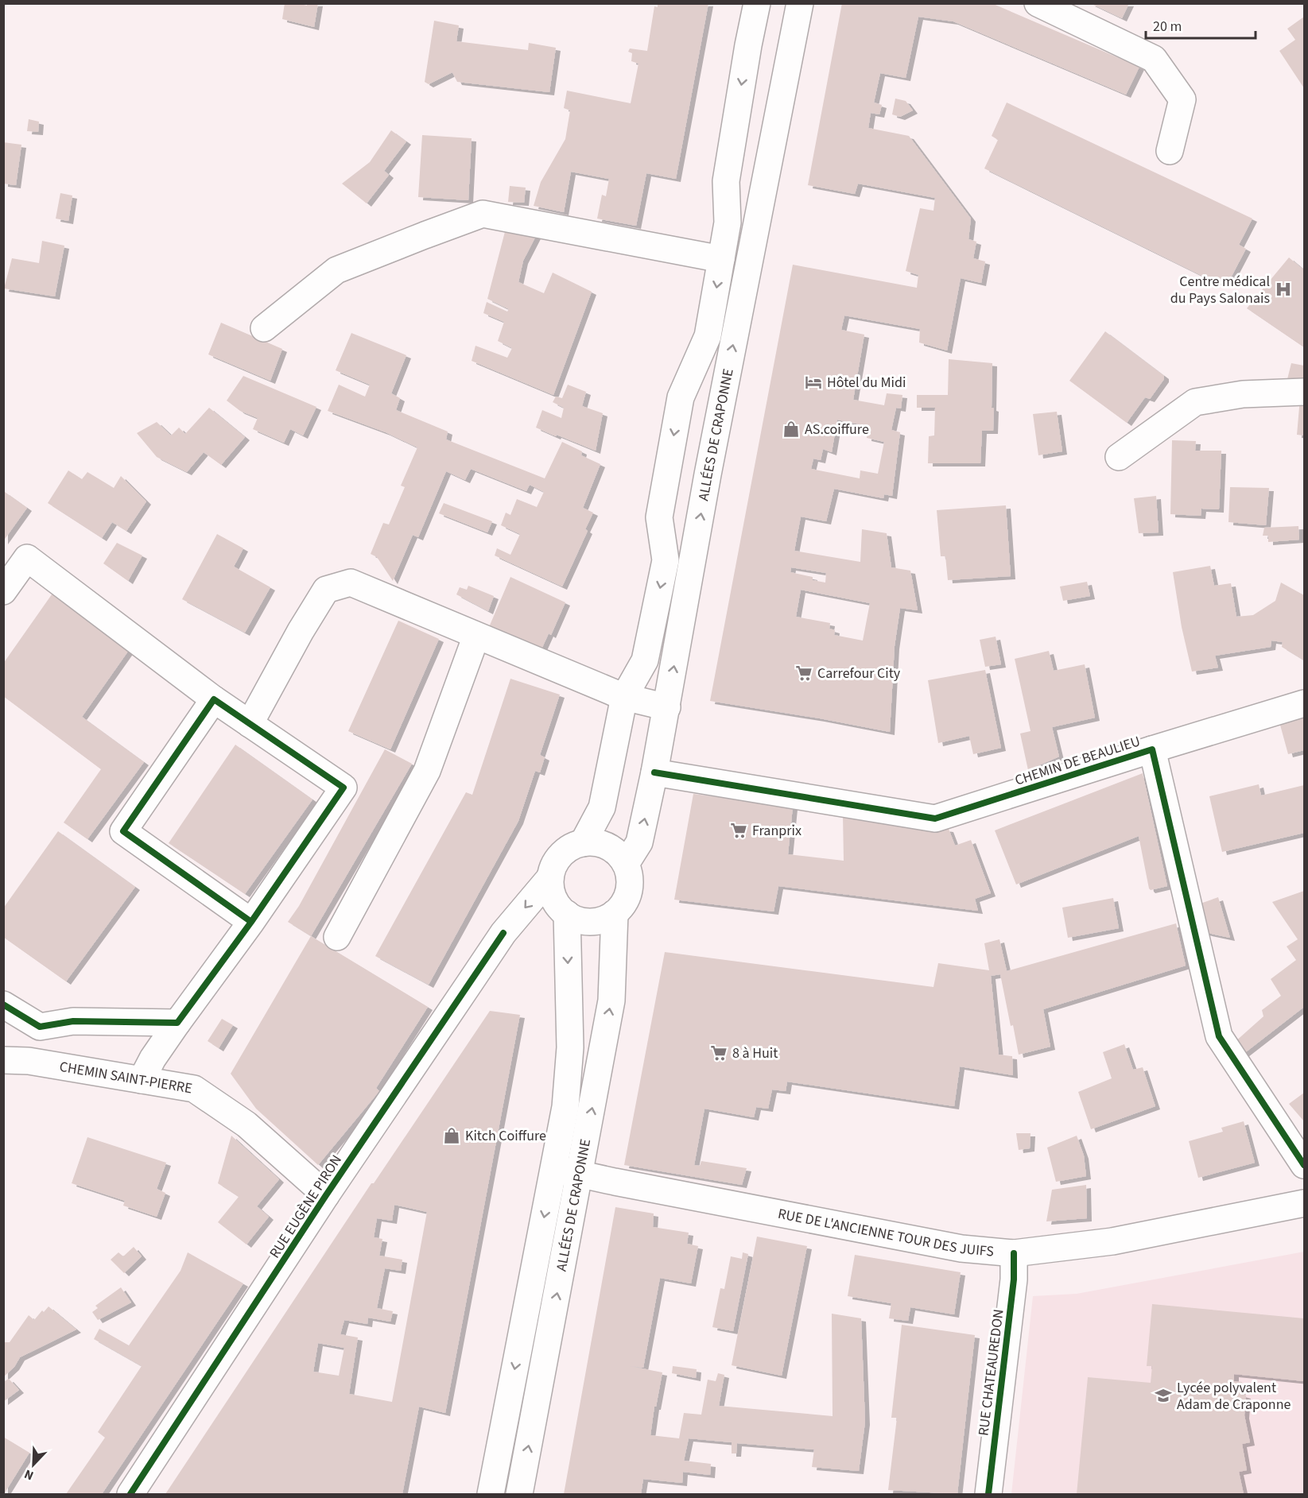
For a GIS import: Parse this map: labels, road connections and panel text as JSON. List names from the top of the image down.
{
  "streets": {
    "street": [
      "ALLÉES DE CRAPONNE",
      "CHEMIN DE BEAULIEU",
      "CHEMIN SAINT-PIERRE",
      "RUE EUGÈNE PIRON",
      "RUE DE L'ANCIENNE TOUR DES JUIFS",
      "RUE CHATEAUREDON"
    ]
  },
  "crossings": [
    ["ALLÉES DE CRAPONNE", "CHEMIN DE BEAULIEU"],
    ["ALLÉES DE CRAPONNE", "RUE EUGÈNE PIRON"],
    ["ALLÉES DE CRAPONNE", "RUE DE L'ANCIENNE TOUR DES JUIFS"],
    ["CHEMIN SAINT-PIERRE", "RUE EUGÈNE PIRON"],
    ["RUE DE L'ANCIENNE TOUR DES JUIFS", "RUE CHATEAUREDON"]
  ],
  "places": {
    "hospital": ["Centre médical du Pays Salonais"],
    "hotel": ["Hôtel du Midi"],
    "shop": ["AS.coiffure", "Kitch Coiffure"],
    "supermarket": ["Carrefour City", "Franprix", "8 à Huit"],
    "school or university": ["Lycée polyvalent Adam de Craponne"]
  },
  "scale_bar": "20 m",
  "north": "bottom left"
}
